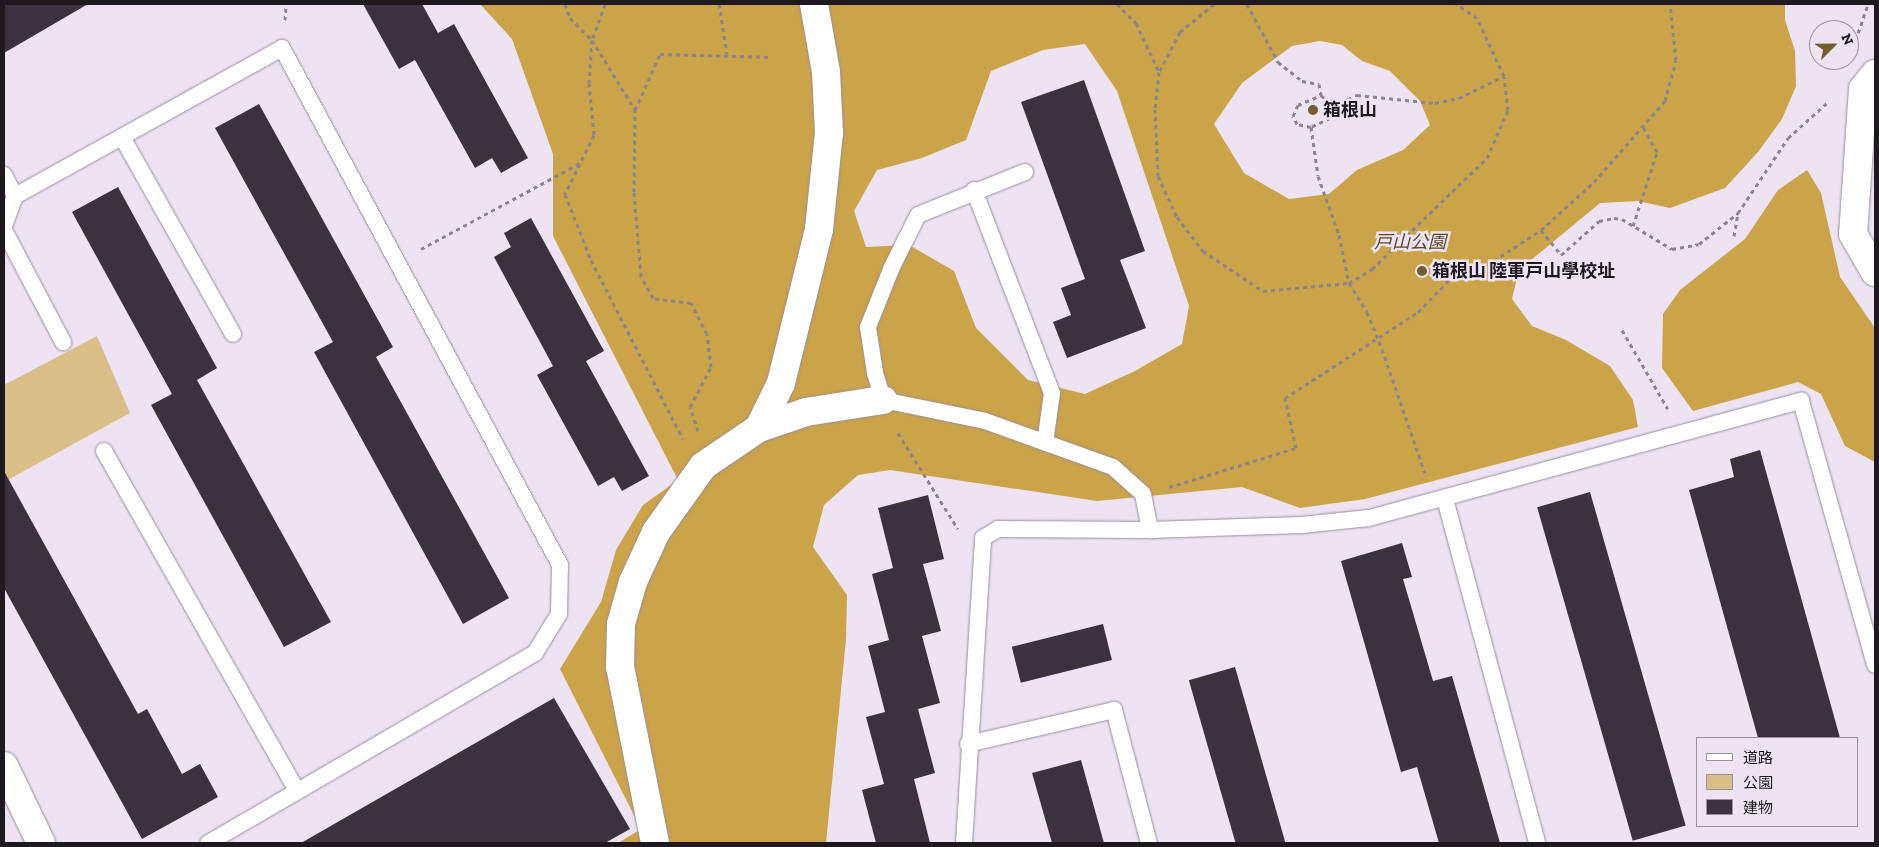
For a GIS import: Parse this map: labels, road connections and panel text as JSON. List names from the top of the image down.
{
  "parks": ["戸山公園"],
  "places": ["箱根山", "箱根山 陸軍戸山學校址"],
  "legend": ["道路", "公園", "建物"],
  "north": "top right"
}
